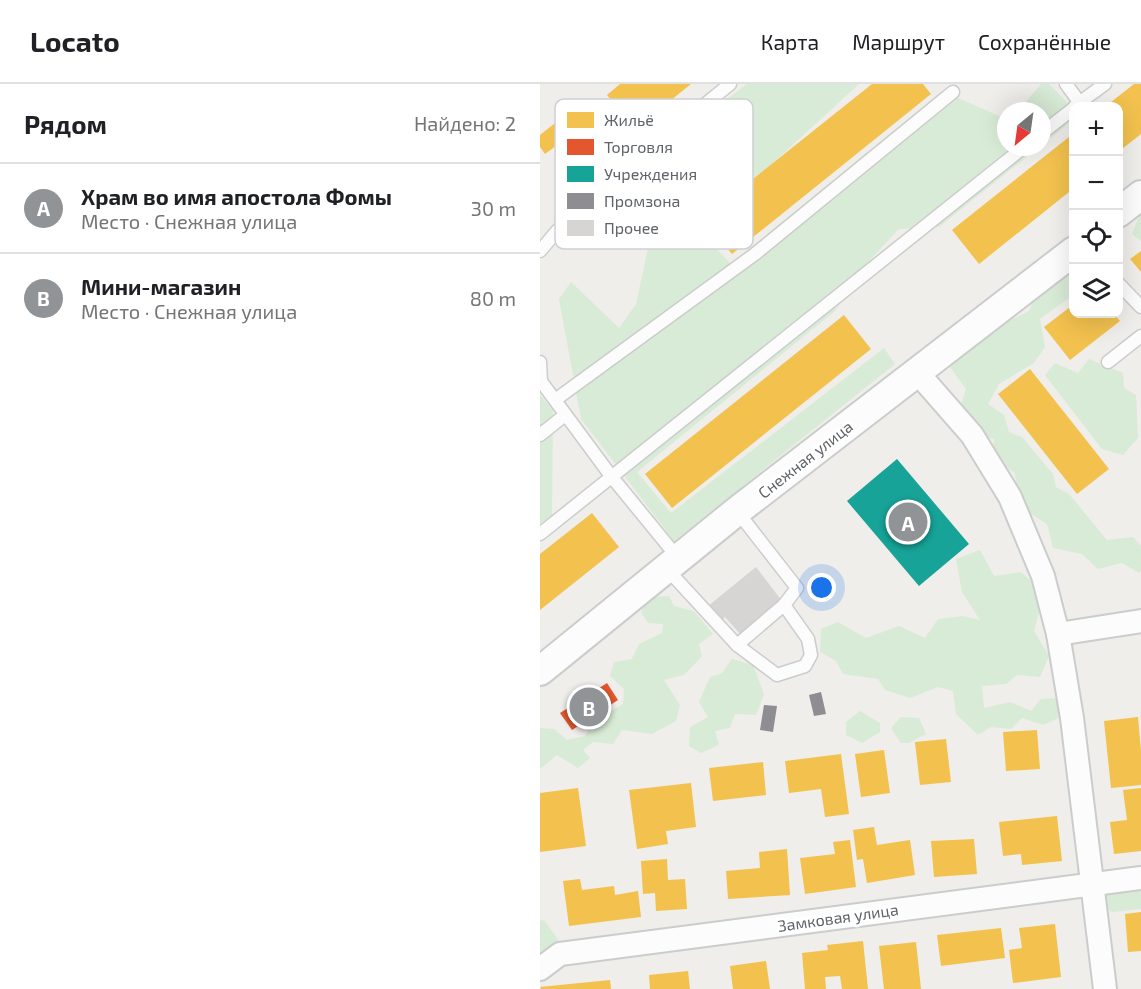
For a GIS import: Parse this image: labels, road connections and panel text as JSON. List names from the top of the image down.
{
  "streets": {
    "street": ["Снежная улица", "Замковая улица"]
  },
  "legend": [
    "Жильё",
    "Торговля",
    "Учреждения",
    "Промзона",
    "Прочее"
  ],
  "north": "bottom left",
  "page": {
    "header": "Locato",
    "nav": ["Карта", "Маршрут", "Сохранённые"],
    "heading": ["Рядом", "Найдено: 2"],
    "map_buttons": ["+", "−"],
    "list": [
      {
        "mark": "A",
        "name": "Храм во имя апостола Фомы",
        "note": "Место · Снежная улица",
        "value": "30 m"
      },
      {
        "mark": "B",
        "name": "Мини-магазин",
        "note": "Место · Снежная улица",
        "value": "80 m"
      }
    ],
    "pins": ["A", "B"]
  }
}
